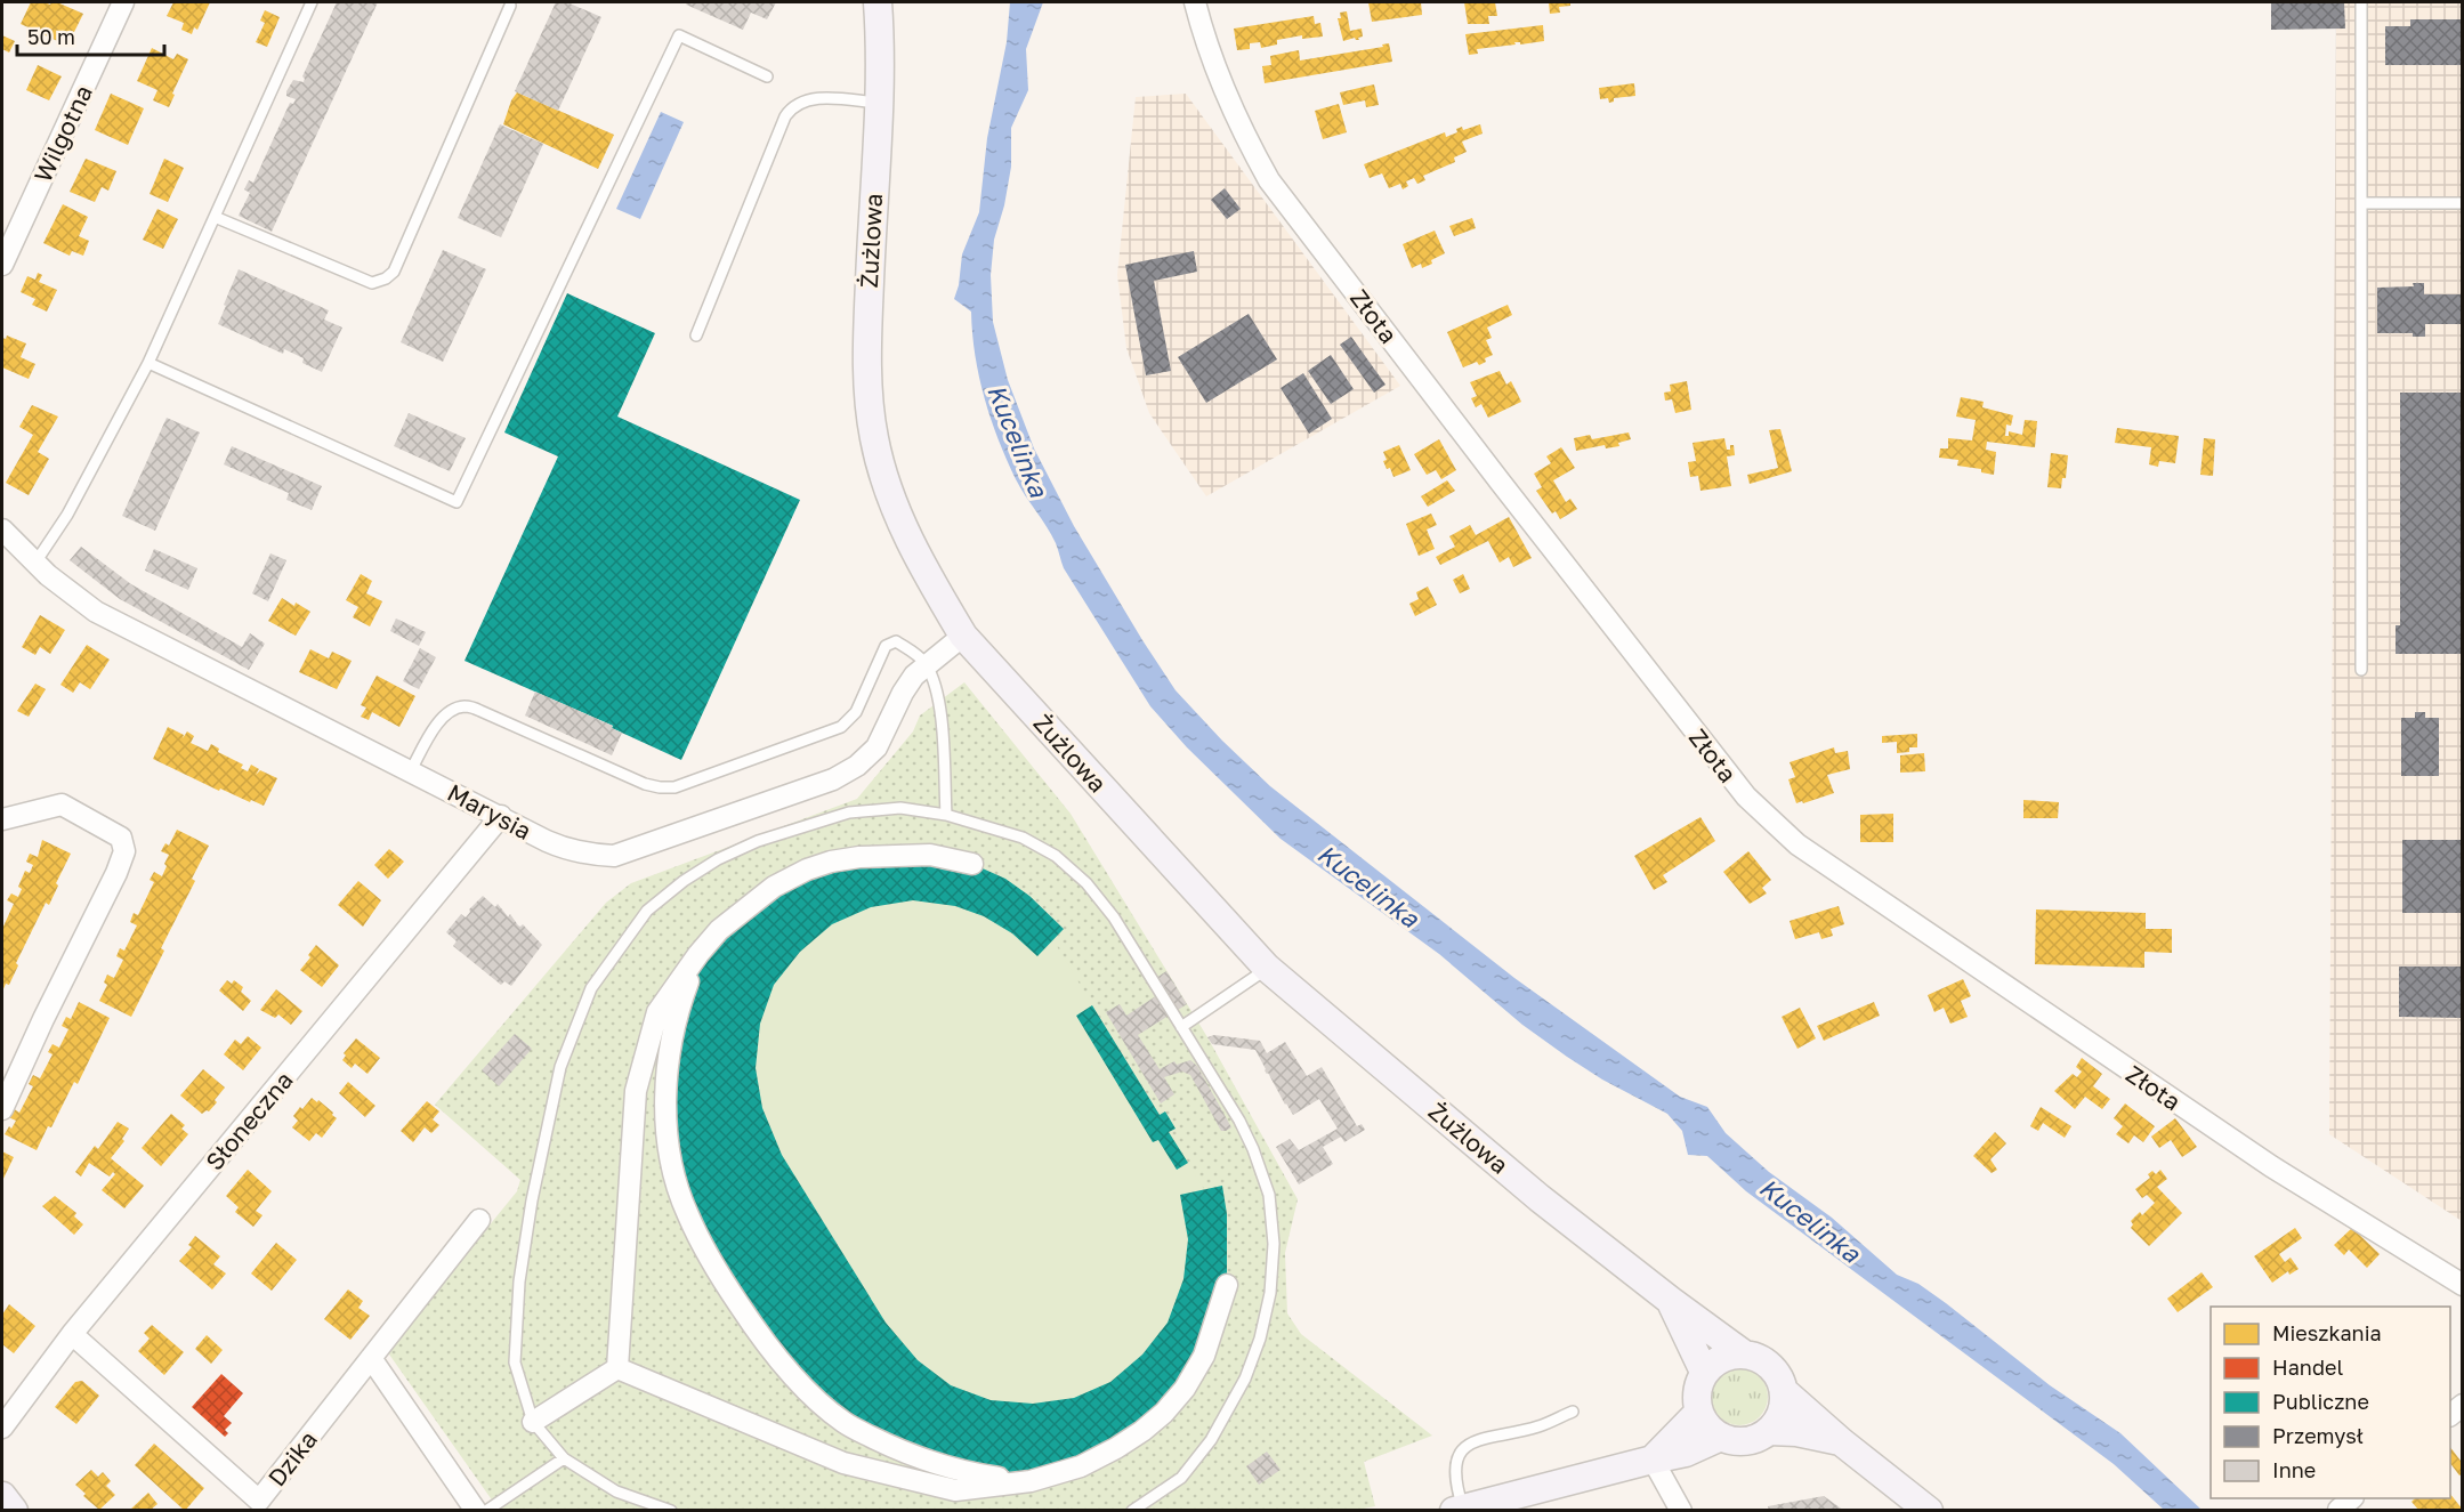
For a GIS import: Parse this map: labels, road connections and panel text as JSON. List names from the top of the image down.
{
  "streets": {
    "street": [
      "Wilgotna",
      "Żużlowa",
      "Złota",
      "Marysia",
      "Słoneczna",
      "Dzika"
    ]
  },
  "crossings": [
    ["Żużlowa", "Marysia"],
    ["Marysia", "Słoneczna"],
    ["Słoneczna", "Dzika"]
  ],
  "water": ["Kucelinka"],
  "legend": [
    "Mieszkania",
    "Handel",
    "Publiczne",
    "Przemysł",
    "Inne"
  ],
  "scale_bar": "50 m"
}
